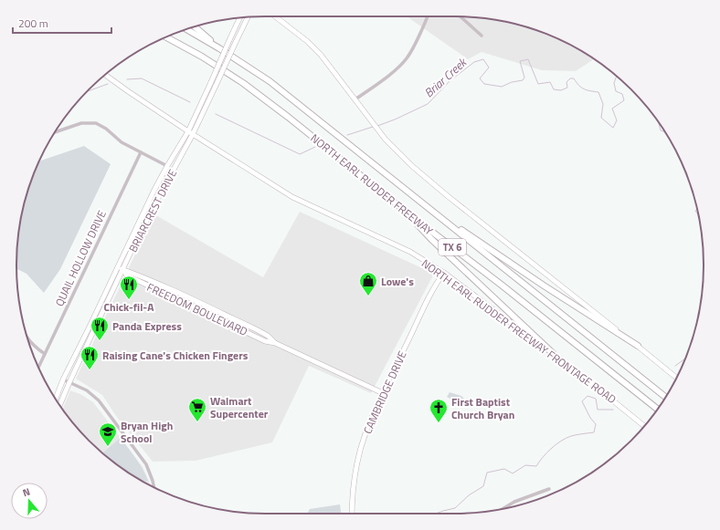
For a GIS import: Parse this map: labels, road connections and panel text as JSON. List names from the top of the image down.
{
  "streets": {
    "highway": ["NORTH EARL RUDDER FREEWAY", "TX 6"],
    "main road": [
      "BRIARCREST DRIVE",
      "FREEDOM BOULEVARD",
      "NORTH EARL RUDDER FREEWAY FRONTAGE ROAD",
      "CAMBRIDGE DRIVE"
    ],
    "street": ["QUAIL HOLLOW DRIVE"]
  },
  "crossings": [
    ["BRIARCREST DRIVE", "FREEDOM BOULEVARD"],
    ["BRIARCREST DRIVE", "NORTH EARL RUDDER FREEWAY FRONTAGE ROAD"],
    ["FREEDOM BOULEVARD", "CAMBRIDGE DRIVE"],
    ["NORTH EARL RUDDER FREEWAY FRONTAGE ROAD", "CAMBRIDGE DRIVE"]
  ],
  "water": ["Briar Creek"],
  "places": {
    "shop": ["Lowe's"],
    "restaurant": ["Chick-fil-A", "Panda Express", "Raising Cane's Chicken Fingers"],
    "supermarket": ["Walmart Supercenter"],
    "church": ["First Baptist Church Bryan"],
    "school or university": ["Bryan High School"]
  },
  "scale_bar": "200 m",
  "north": "top"
}
